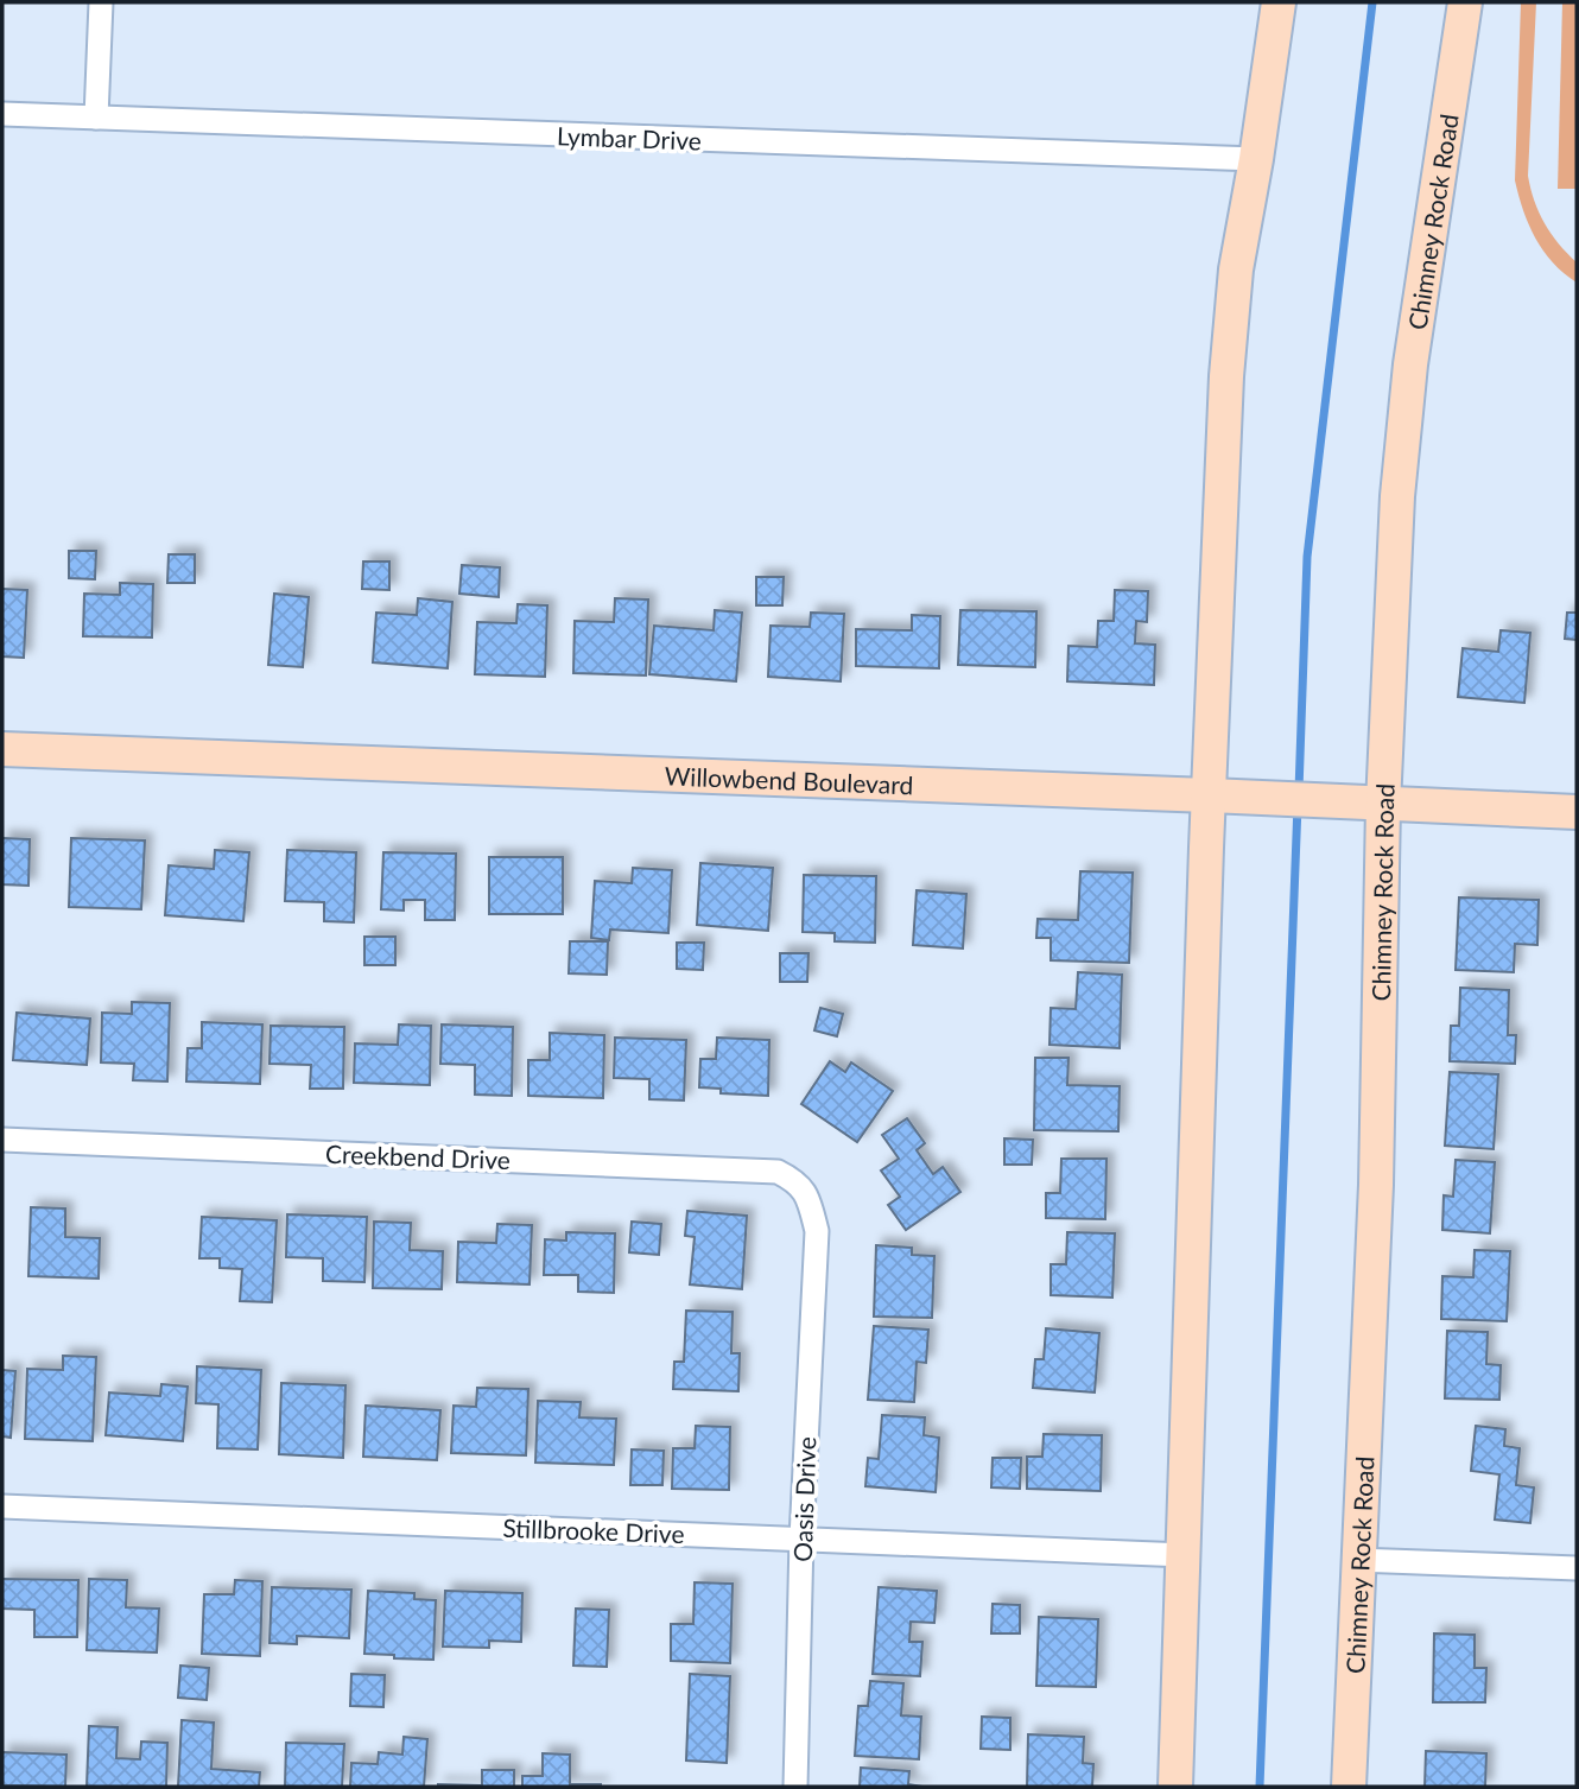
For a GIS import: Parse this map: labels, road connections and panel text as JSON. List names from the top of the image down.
{
  "streets": {
    "main road": ["Chimney Rock Road", "Willowbend Boulevard"],
    "street": [
      "Lymbar Drive",
      "Creekbend Drive",
      "Oasis Drive",
      "Stillbrooke Drive"
    ]
  },
  "crossings": [
    ["Chimney Rock Road", "Willowbend Boulevard"],
    ["Creekbend Drive", "Oasis Drive"],
    ["Oasis Drive", "Stillbrooke Drive"]
  ]
}
